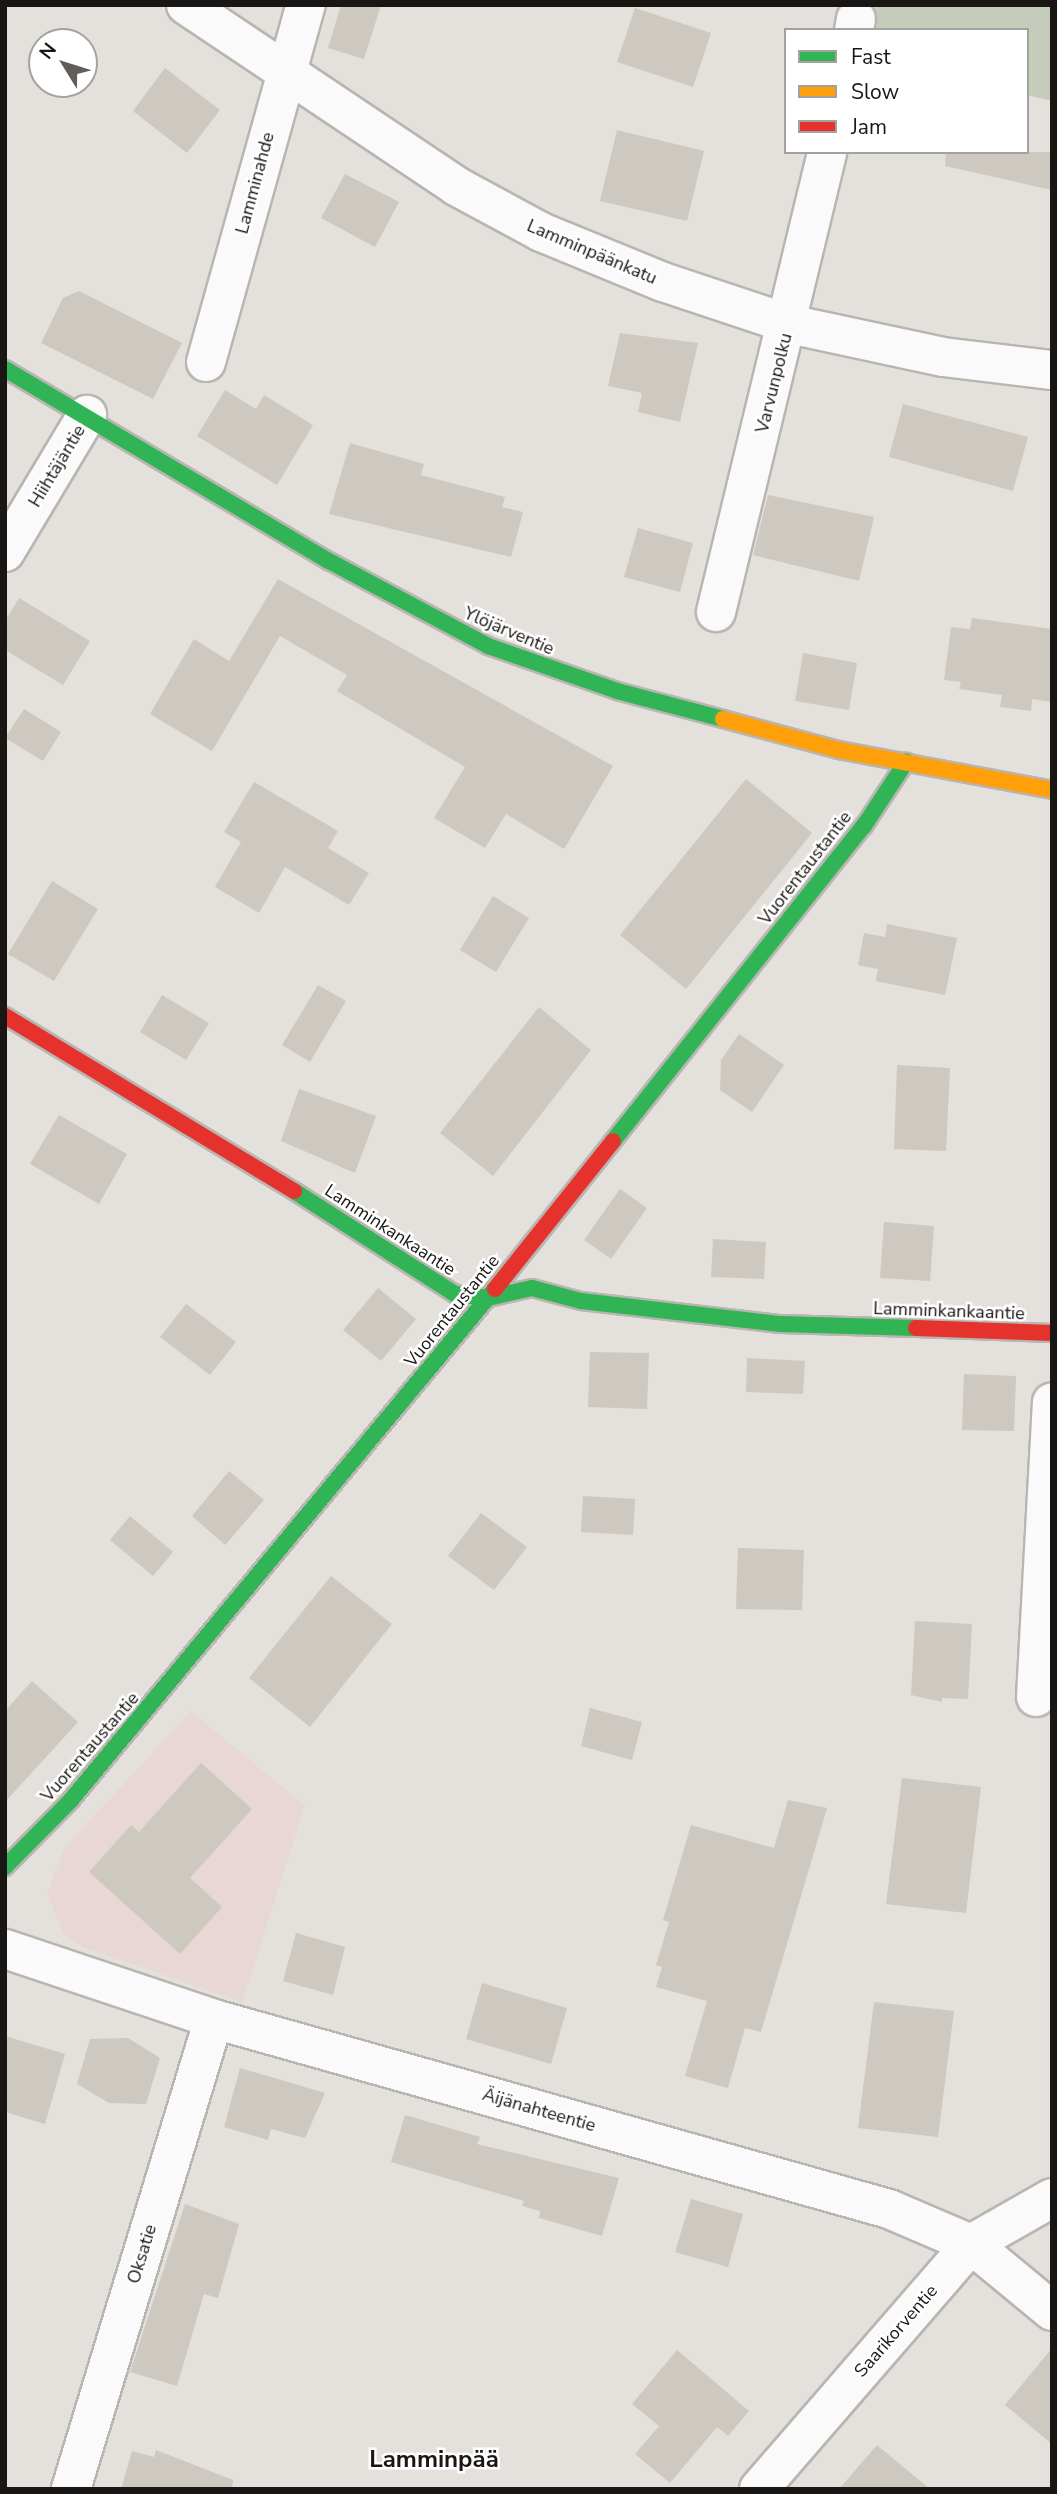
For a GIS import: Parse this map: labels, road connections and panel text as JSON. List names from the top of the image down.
{
  "streets": {
    "main road": ["Ylöjärventie", "Vuorentaustantie", "Lamminkankaantie"],
    "street": [
      "Lamminahde",
      "Lamminpäänkatu",
      "Varvunpolku",
      "Hiihtäjäntie",
      "Äijänahteentie",
      "Oksatie",
      "Saarikorventie"
    ]
  },
  "crossings": [
    ["Lamminahde", "Lamminpäänkatu"],
    ["Lamminpäänkatu", "Varvunpolku"],
    ["Hiihtäjäntie", "Ylöjärventie"],
    ["Ylöjärventie", "Vuorentaustantie"],
    ["Vuorentaustantie", "Lamminkankaantie"],
    ["Äijänahteentie", "Oksatie"],
    ["Äijänahteentie", "Saarikorventie"]
  ],
  "districts": ["Lamminpää"],
  "legend": ["Fast", "Slow", "Jam"],
  "north": "top left"
}
